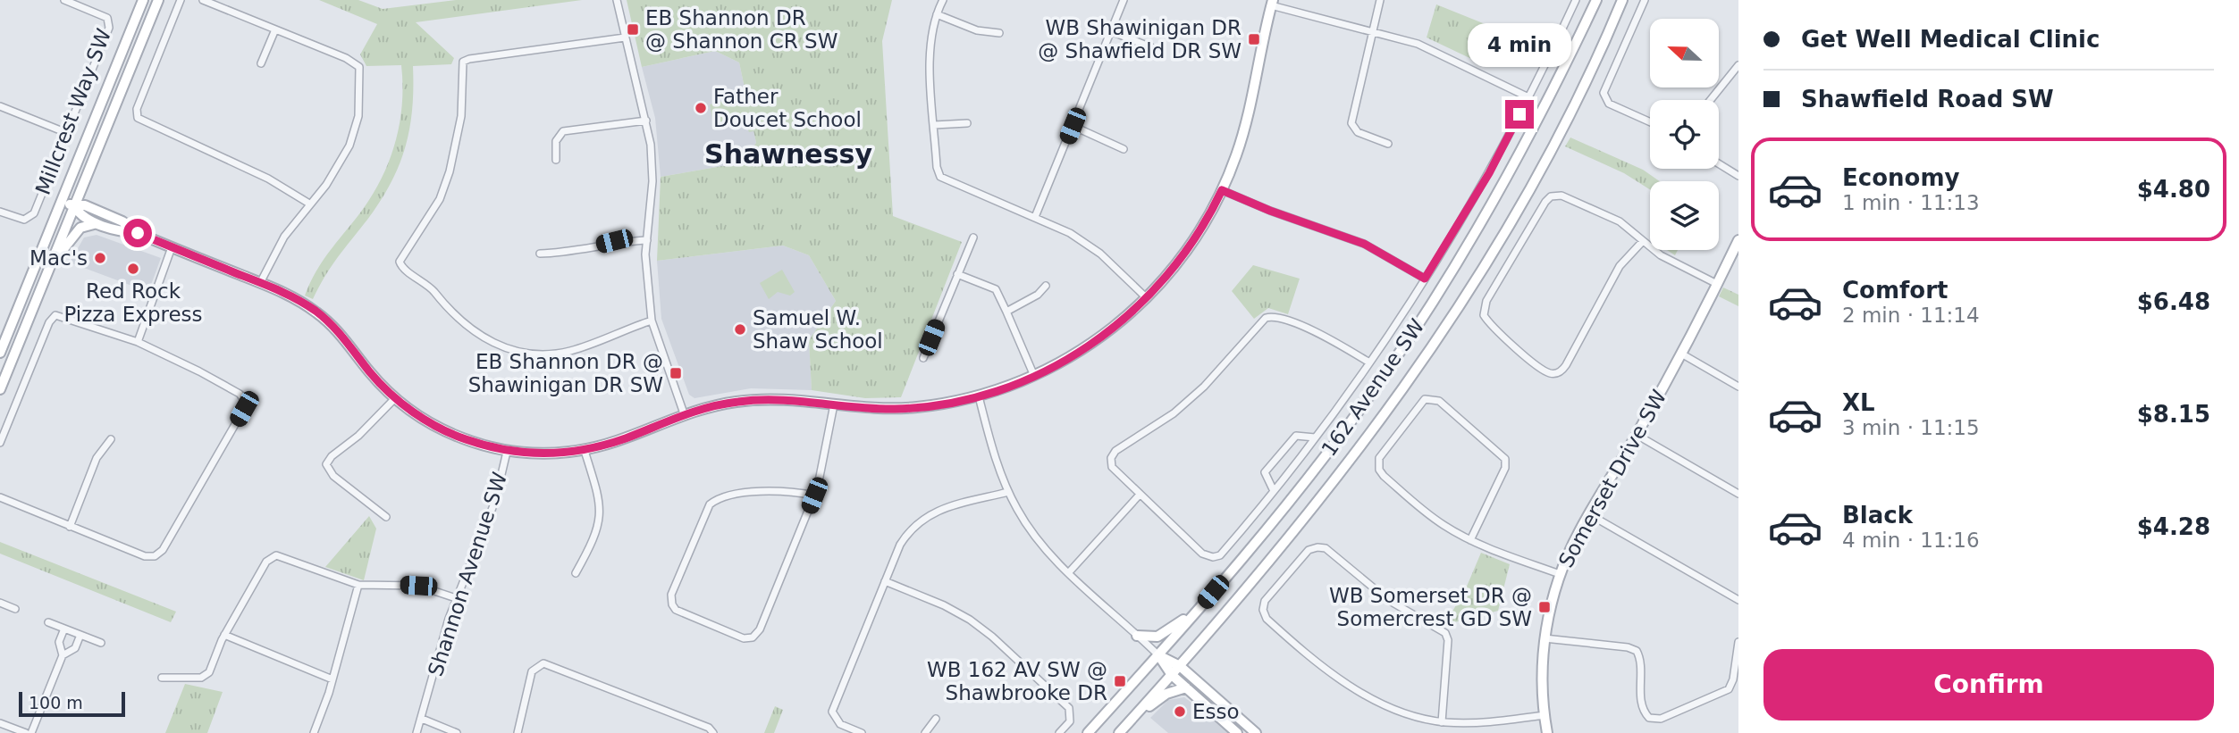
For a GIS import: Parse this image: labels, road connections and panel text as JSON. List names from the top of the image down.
{
  "streets": {
    "main road": ["162 Avenue SW", "Somerset Drive SW"],
    "street": ["Millcrest Way SW", "Shannon Avenue SW"]
  },
  "districts": ["Shawnessy"],
  "places": {
    "transit": [
      "EB Shannon DR @ Shannon CR SW",
      "WB Shawinigan DR @ Shawfield DR SW",
      "EB Shannon DR @ Shawinigan DR SW",
      "WB Somerset DR @ Somercrest GD SW",
      "WB 162 AV SW @ Shawbrooke DR"
    ],
    "other": [
      "Father Doucet School",
      "Mac's",
      "Red Rock Pizza Express",
      "Samuel W. Shaw School",
      "Esso"
    ]
  },
  "scale_bar": "100 m",
  "north": "left",
  "page": {
    "banner": ["Get Well Medical Clinic", "Shawfield Road SW"],
    "bubble": "4 min",
    "list": [
      {
        "name": "Economy",
        "note": "1 min · 11:13",
        "value": "$4.80"
      },
      {
        "name": "Comfort",
        "note": "2 min · 11:14",
        "value": "$6.48"
      },
      {
        "name": "XL",
        "note": "3 min · 11:15",
        "value": "$8.15"
      },
      {
        "name": "Black",
        "note": "4 min · 11:16",
        "value": "$4.28"
      }
    ],
    "buttons": "Confirm",
    "scale": "100 m"
  }
}
